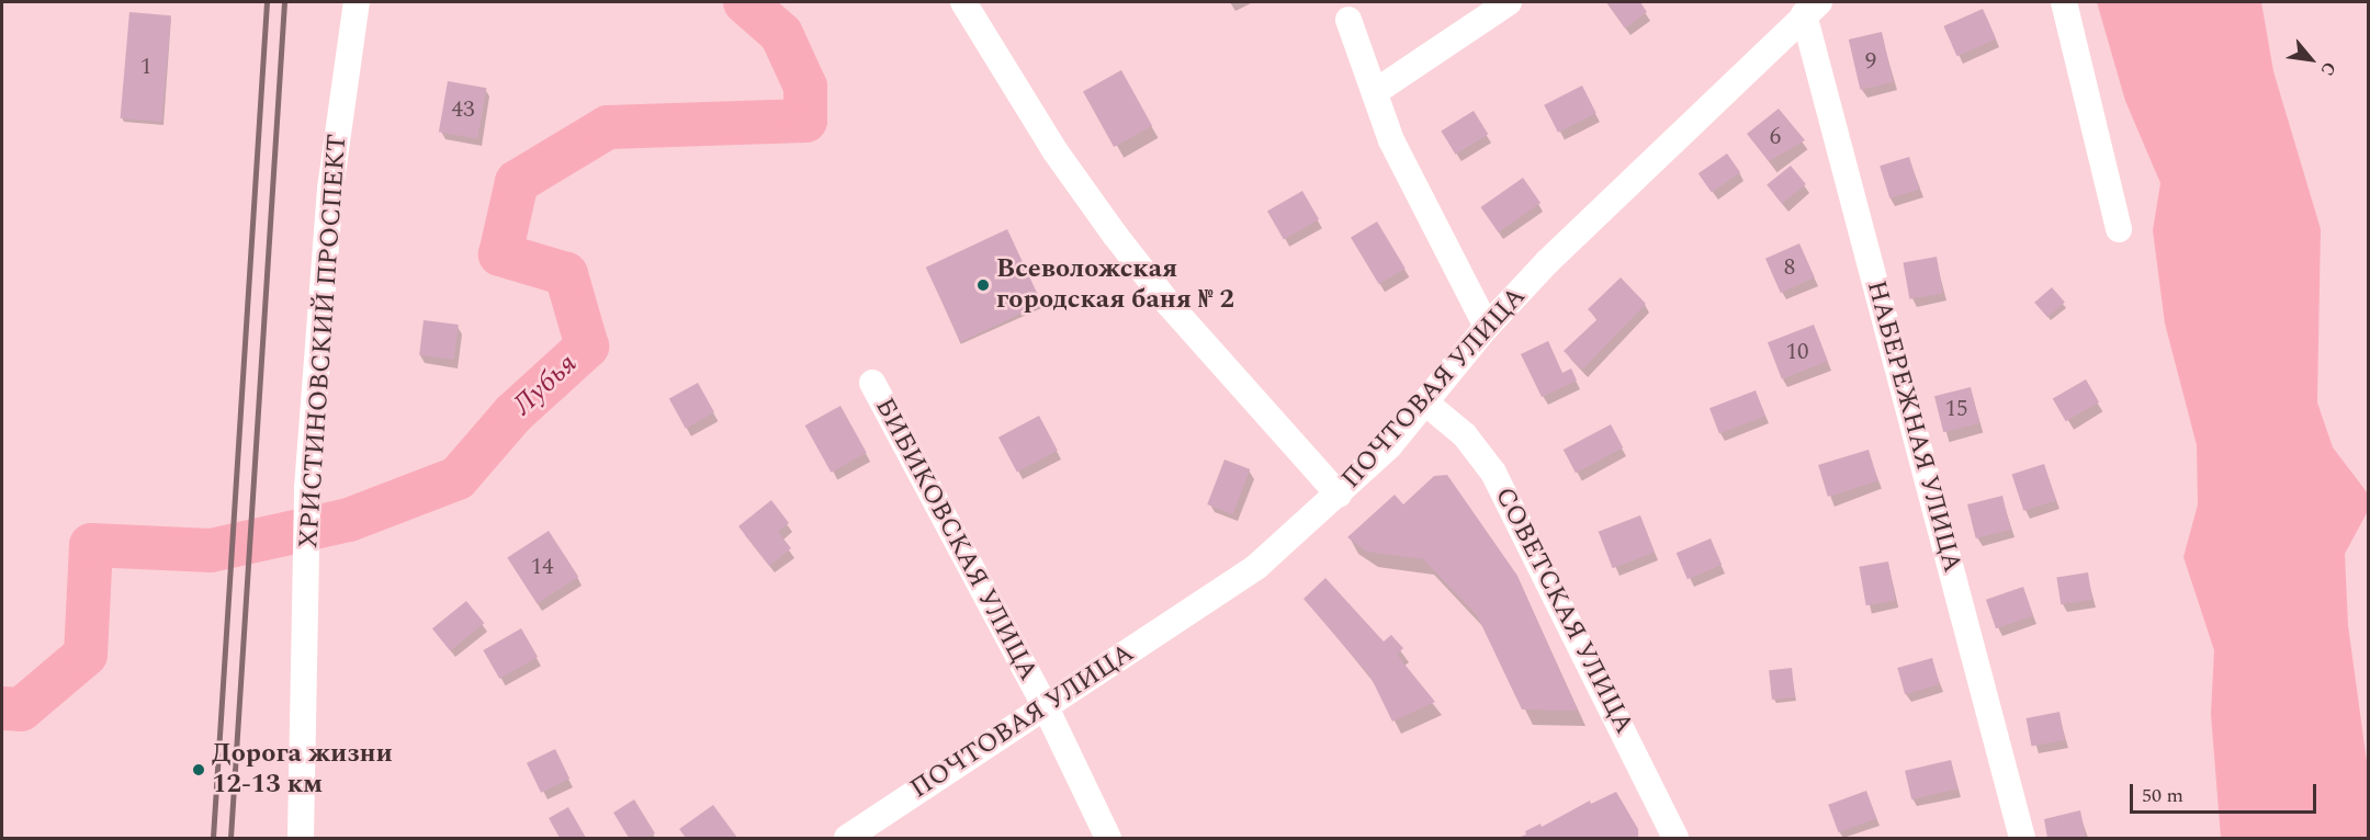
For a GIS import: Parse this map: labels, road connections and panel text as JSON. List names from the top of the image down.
{
  "streets": {
    "street": [
      "ХРИСТИНОВСКИЙ ПРОСПЕКТ",
      "ПОЧТОВАЯ УЛИЦА",
      "НАБЕРЕЖНАЯ УЛИЦА",
      "БИБИКОВСКАЯ УЛИЦА",
      "СОВЕТСКАЯ УЛИЦА"
    ]
  },
  "crossings": [
    ["ПОЧТОВАЯ УЛИЦА", "НАБЕРЕЖНАЯ УЛИЦА"],
    ["ПОЧТОВАЯ УЛИЦА", "БИБИКОВСКАЯ УЛИЦА"],
    ["ПОЧТОВАЯ УЛИЦА", "СОВЕТСКАЯ УЛИЦА"]
  ],
  "water": ["Лубья"],
  "places": ["Всеволожская городская баня № 2", "Дорога жизни 12-13 км"],
  "house_numbers": [
    "9",
    "1",
    "43",
    "6",
    "8",
    "10",
    "15",
    "14"
  ],
  "scale_bar": "50 m",
  "north": "bottom right"
}
